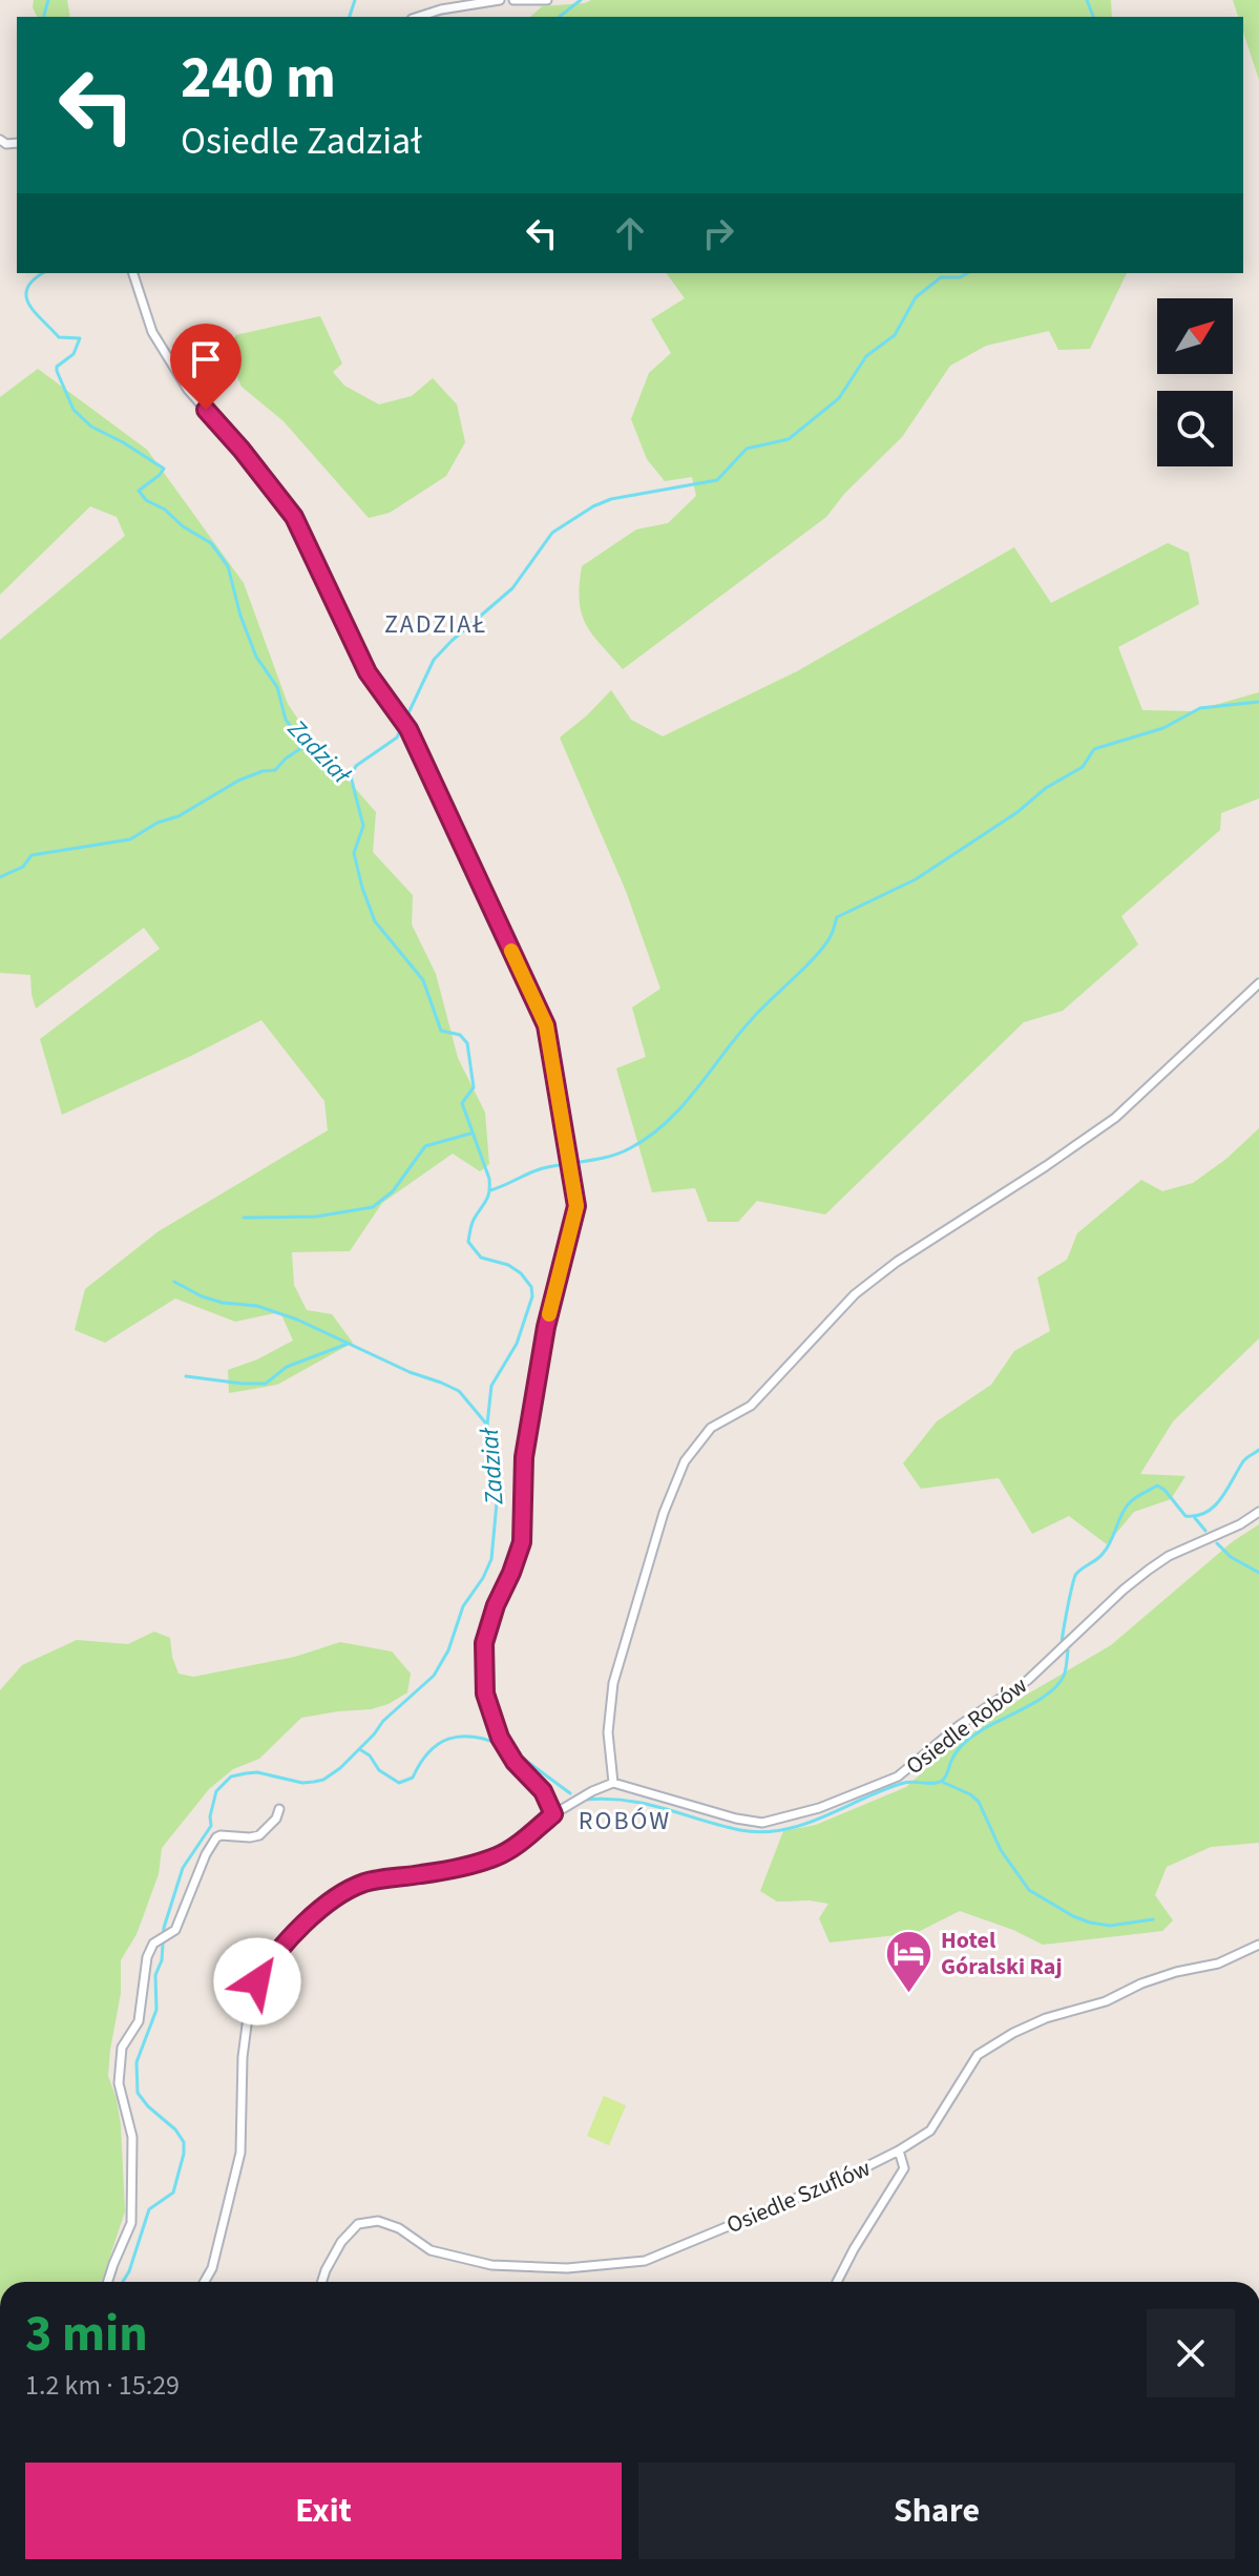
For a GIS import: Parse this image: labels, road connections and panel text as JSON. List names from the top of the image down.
{
  "streets": {
    "street": ["Osiedle Robów", "Osiedle Szuflów"]
  },
  "districts": ["ZADZIAŁ", "ROBÓW"],
  "water": ["Zadział"],
  "places": {
    "hotel": ["Hotel Góralski Raj"]
  },
  "north": "top right",
  "page": {
    "turn": ["240 m", "Osiedle Zadział"],
    "heading": ["3 min", "1.2 km · 15:29"],
    "buttons": ["Exit", "Share"]
  }
}
